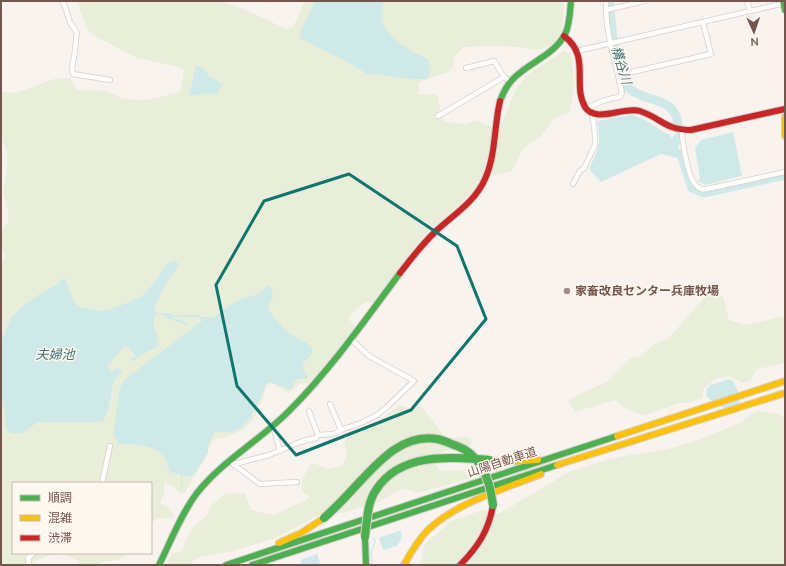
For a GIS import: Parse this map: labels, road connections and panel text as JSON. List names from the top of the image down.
{
  "streets": {
    "main road": ["山陽自動車道"]
  },
  "water": ["構谷川", "夫婦池"],
  "places": ["家畜改良センター兵庫牧場"],
  "legend": ["順調", "混雑", "渋滞"],
  "north": "bottom"
}
